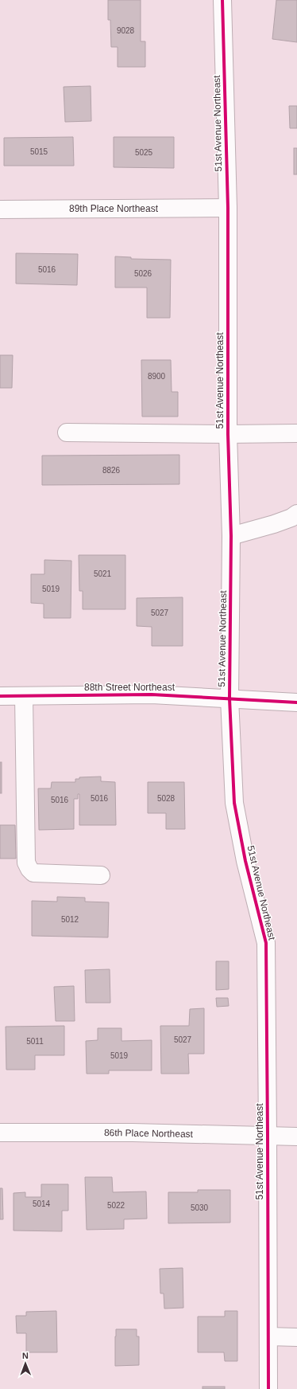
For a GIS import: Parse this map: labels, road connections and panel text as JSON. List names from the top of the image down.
{
  "streets": {
    "street": [
      "51st Avenue Northeast",
      "89th Place Northeast",
      "88th Street Northeast",
      "86th Place Northeast"
    ]
  },
  "crossings": [
    ["51st Avenue Northeast", "89th Place Northeast"],
    ["51st Avenue Northeast", "88th Street Northeast"],
    ["51st Avenue Northeast", "86th Place Northeast"]
  ],
  "house_numbers": [
    "9028",
    "5015",
    "5025",
    "5016",
    "5026",
    "8900",
    "8826",
    "5021",
    "5019",
    "5027",
    "5016",
    "5028",
    "5016",
    "5012",
    "5027",
    "5011",
    "5019",
    "5014",
    "5022",
    "5030"
  ],
  "north": "top"
}
